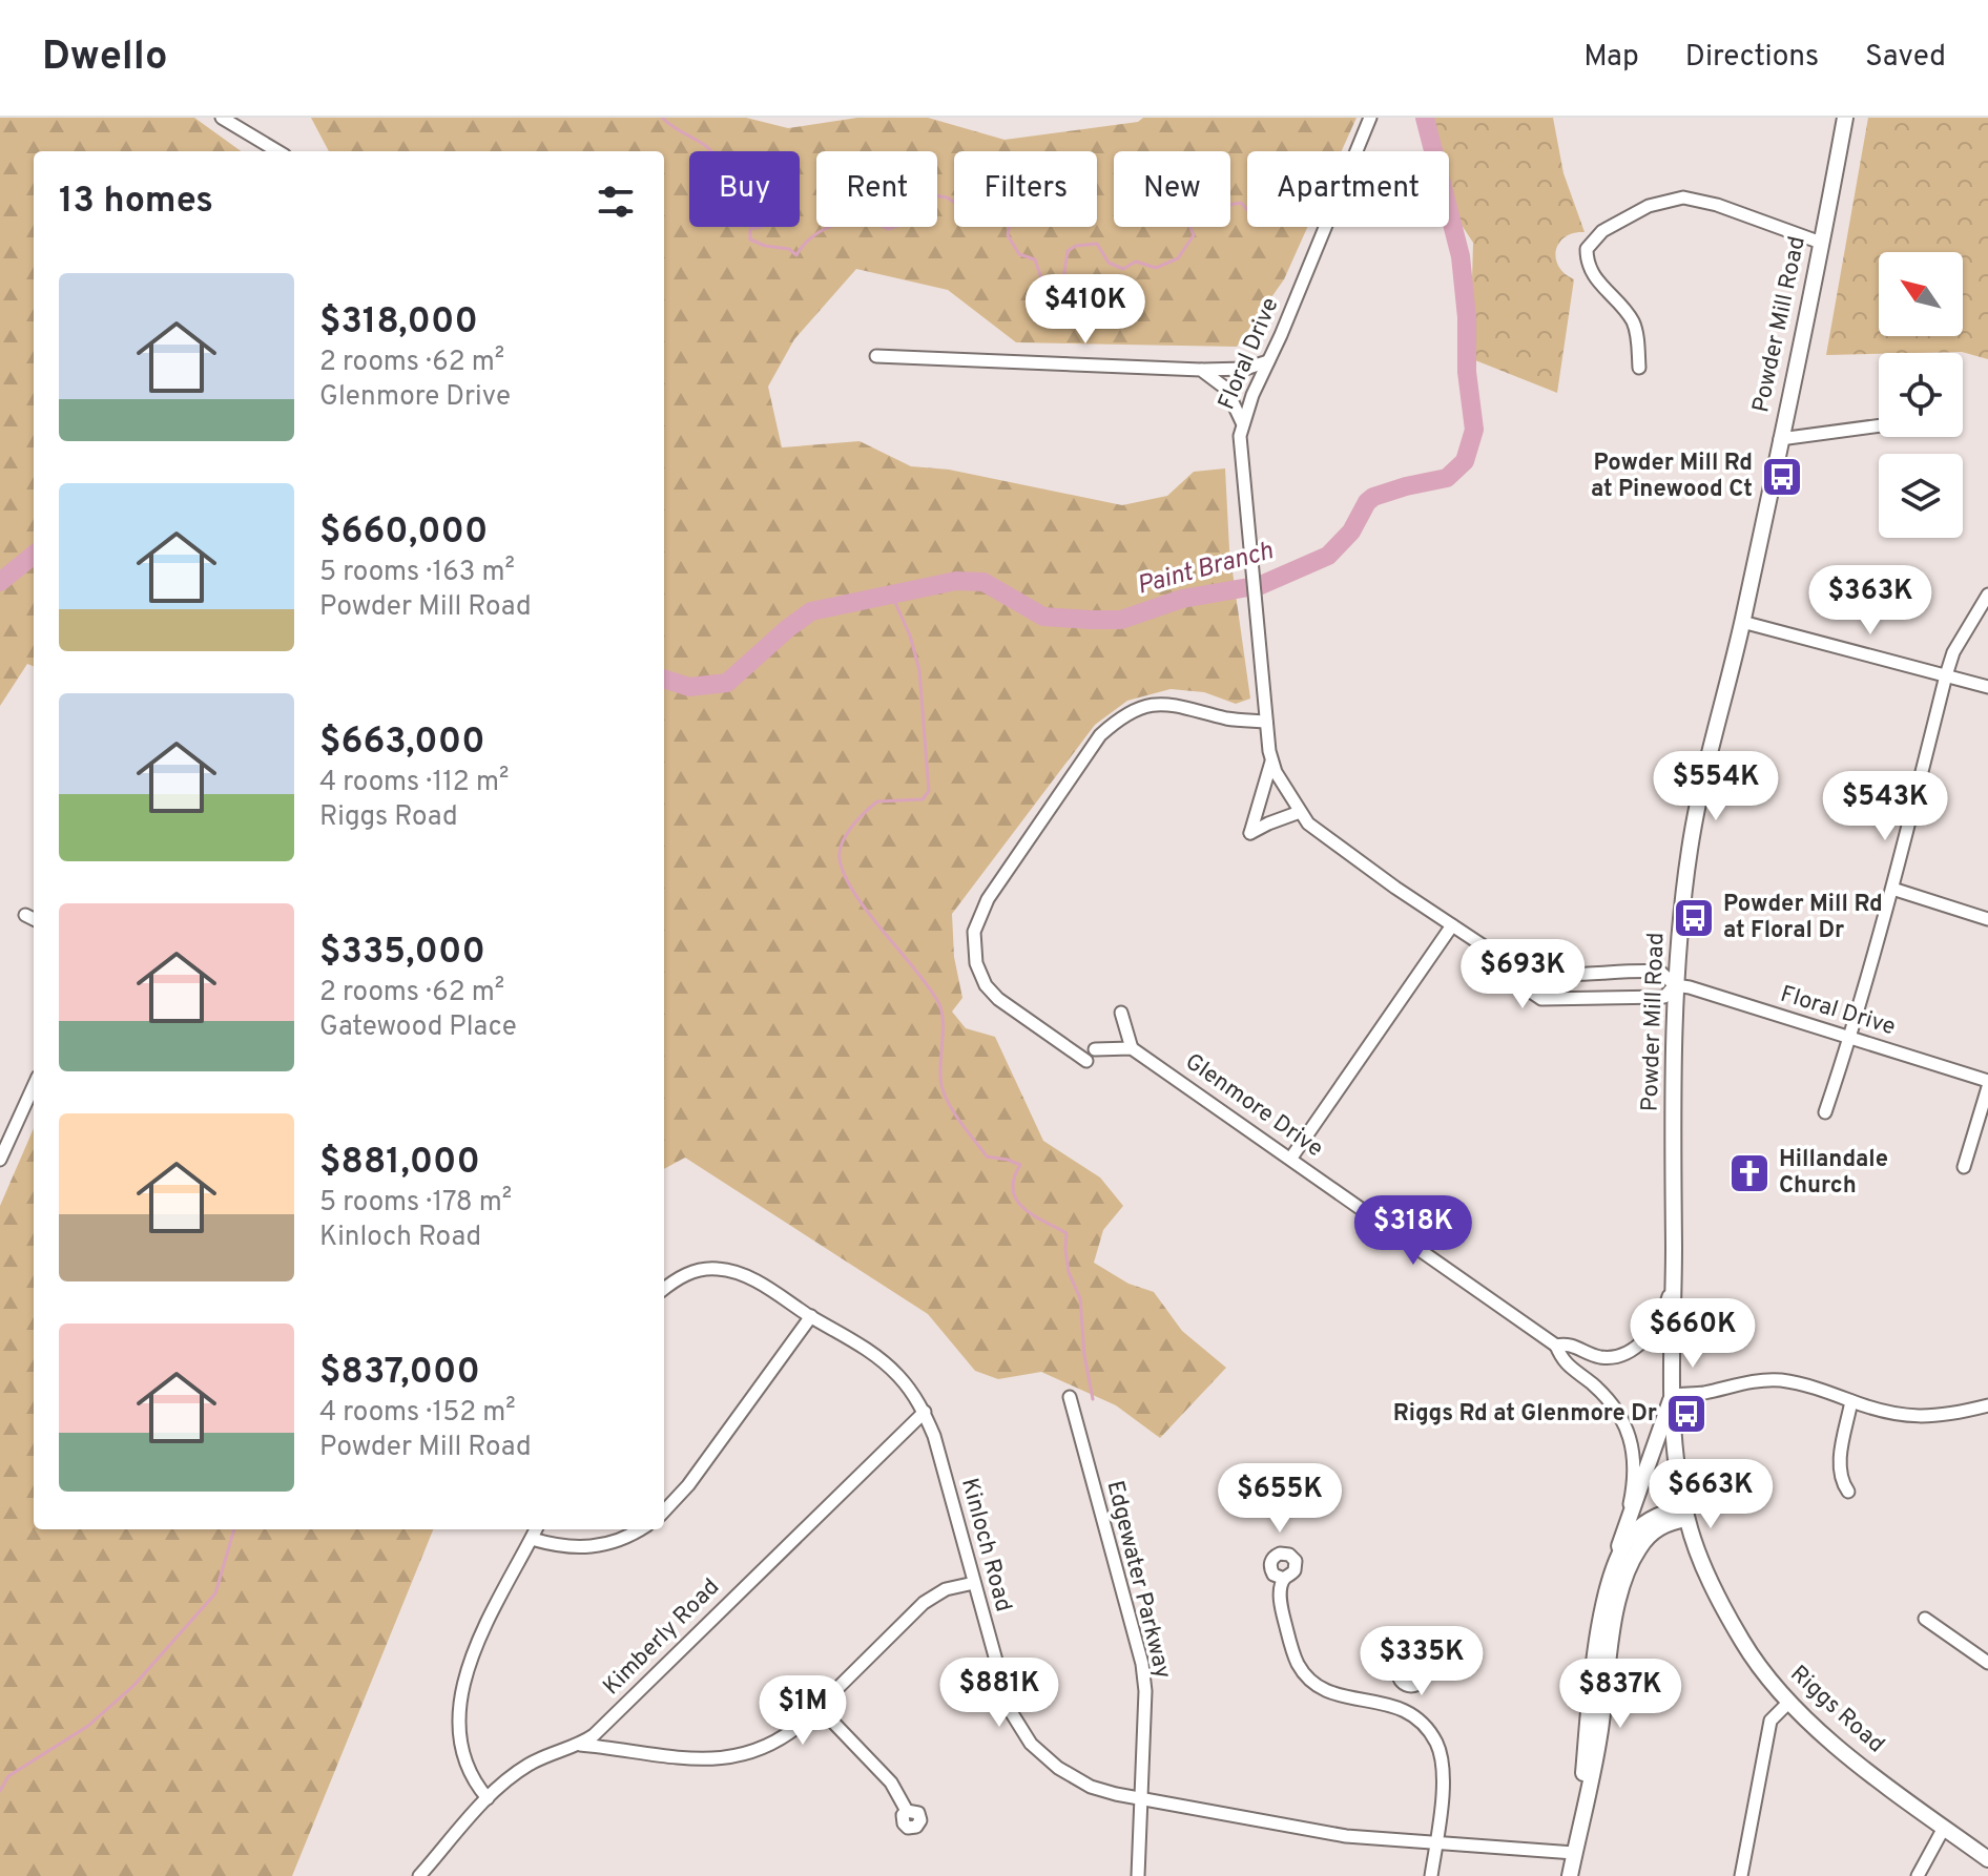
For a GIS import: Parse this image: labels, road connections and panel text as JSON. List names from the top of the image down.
{
  "streets": {
    "main road": ["Powder Mill Road", "Riggs Road"],
    "street": [
      "Floral Drive",
      "Glenmore Drive",
      "Kinloch Road",
      "Edgewater Parkway",
      "Kimberly Road"
    ]
  },
  "crossings": [
    ["Powder Mill Road", "Floral Drive"],
    ["Powder Mill Road", "Riggs Road"],
    ["Kinloch Road", "Edgewater Parkway"],
    ["Kinloch Road", "Kimberly Road"]
  ],
  "water": ["Paint Branch"],
  "places": {
    "bus stop": ["Powder Mill Rd at Pinewood Ct", "Powder Mill Rd at Floral Dr", "Riggs Rd at Glenmore Dr"],
    "church": ["Hillandale Church"]
  },
  "north": "top left",
  "page": {
    "header": "Dwello",
    "nav": ["Map", "Directions", "Saved"],
    "chip": [
      "Buy",
      "Rent",
      "Filters",
      "New",
      "Apartment"
    ],
    "heading": "13 homes",
    "list": [
      {
        "name": "$318,000",
        "note": "2 rooms · 62 m² · Glenmore Drive"
      },
      {
        "name": "$660,000",
        "note": "5 rooms · 163 m² · Powder Mill Road"
      },
      {
        "name": "$663,000",
        "note": "4 rooms · 112 m² · Riggs Road"
      },
      {
        "name": "$335,000",
        "note": "2 rooms · 62 m² · Gatewood Place"
      },
      {
        "name": "$881,000",
        "note": "5 rooms · 178 m² · Kinloch Road"
      },
      {
        "name": "$837,000",
        "note": "4 rooms · 152 m² · Powder Mill Road"
      }
    ],
    "price": [
      "$410K",
      "$363K",
      "$554K",
      "$543K",
      "$693K",
      "$318K",
      "$660K",
      "$663K",
      "$655K",
      "$335K",
      "$881K",
      "$837K",
      "$1M"
    ]
  }
}
